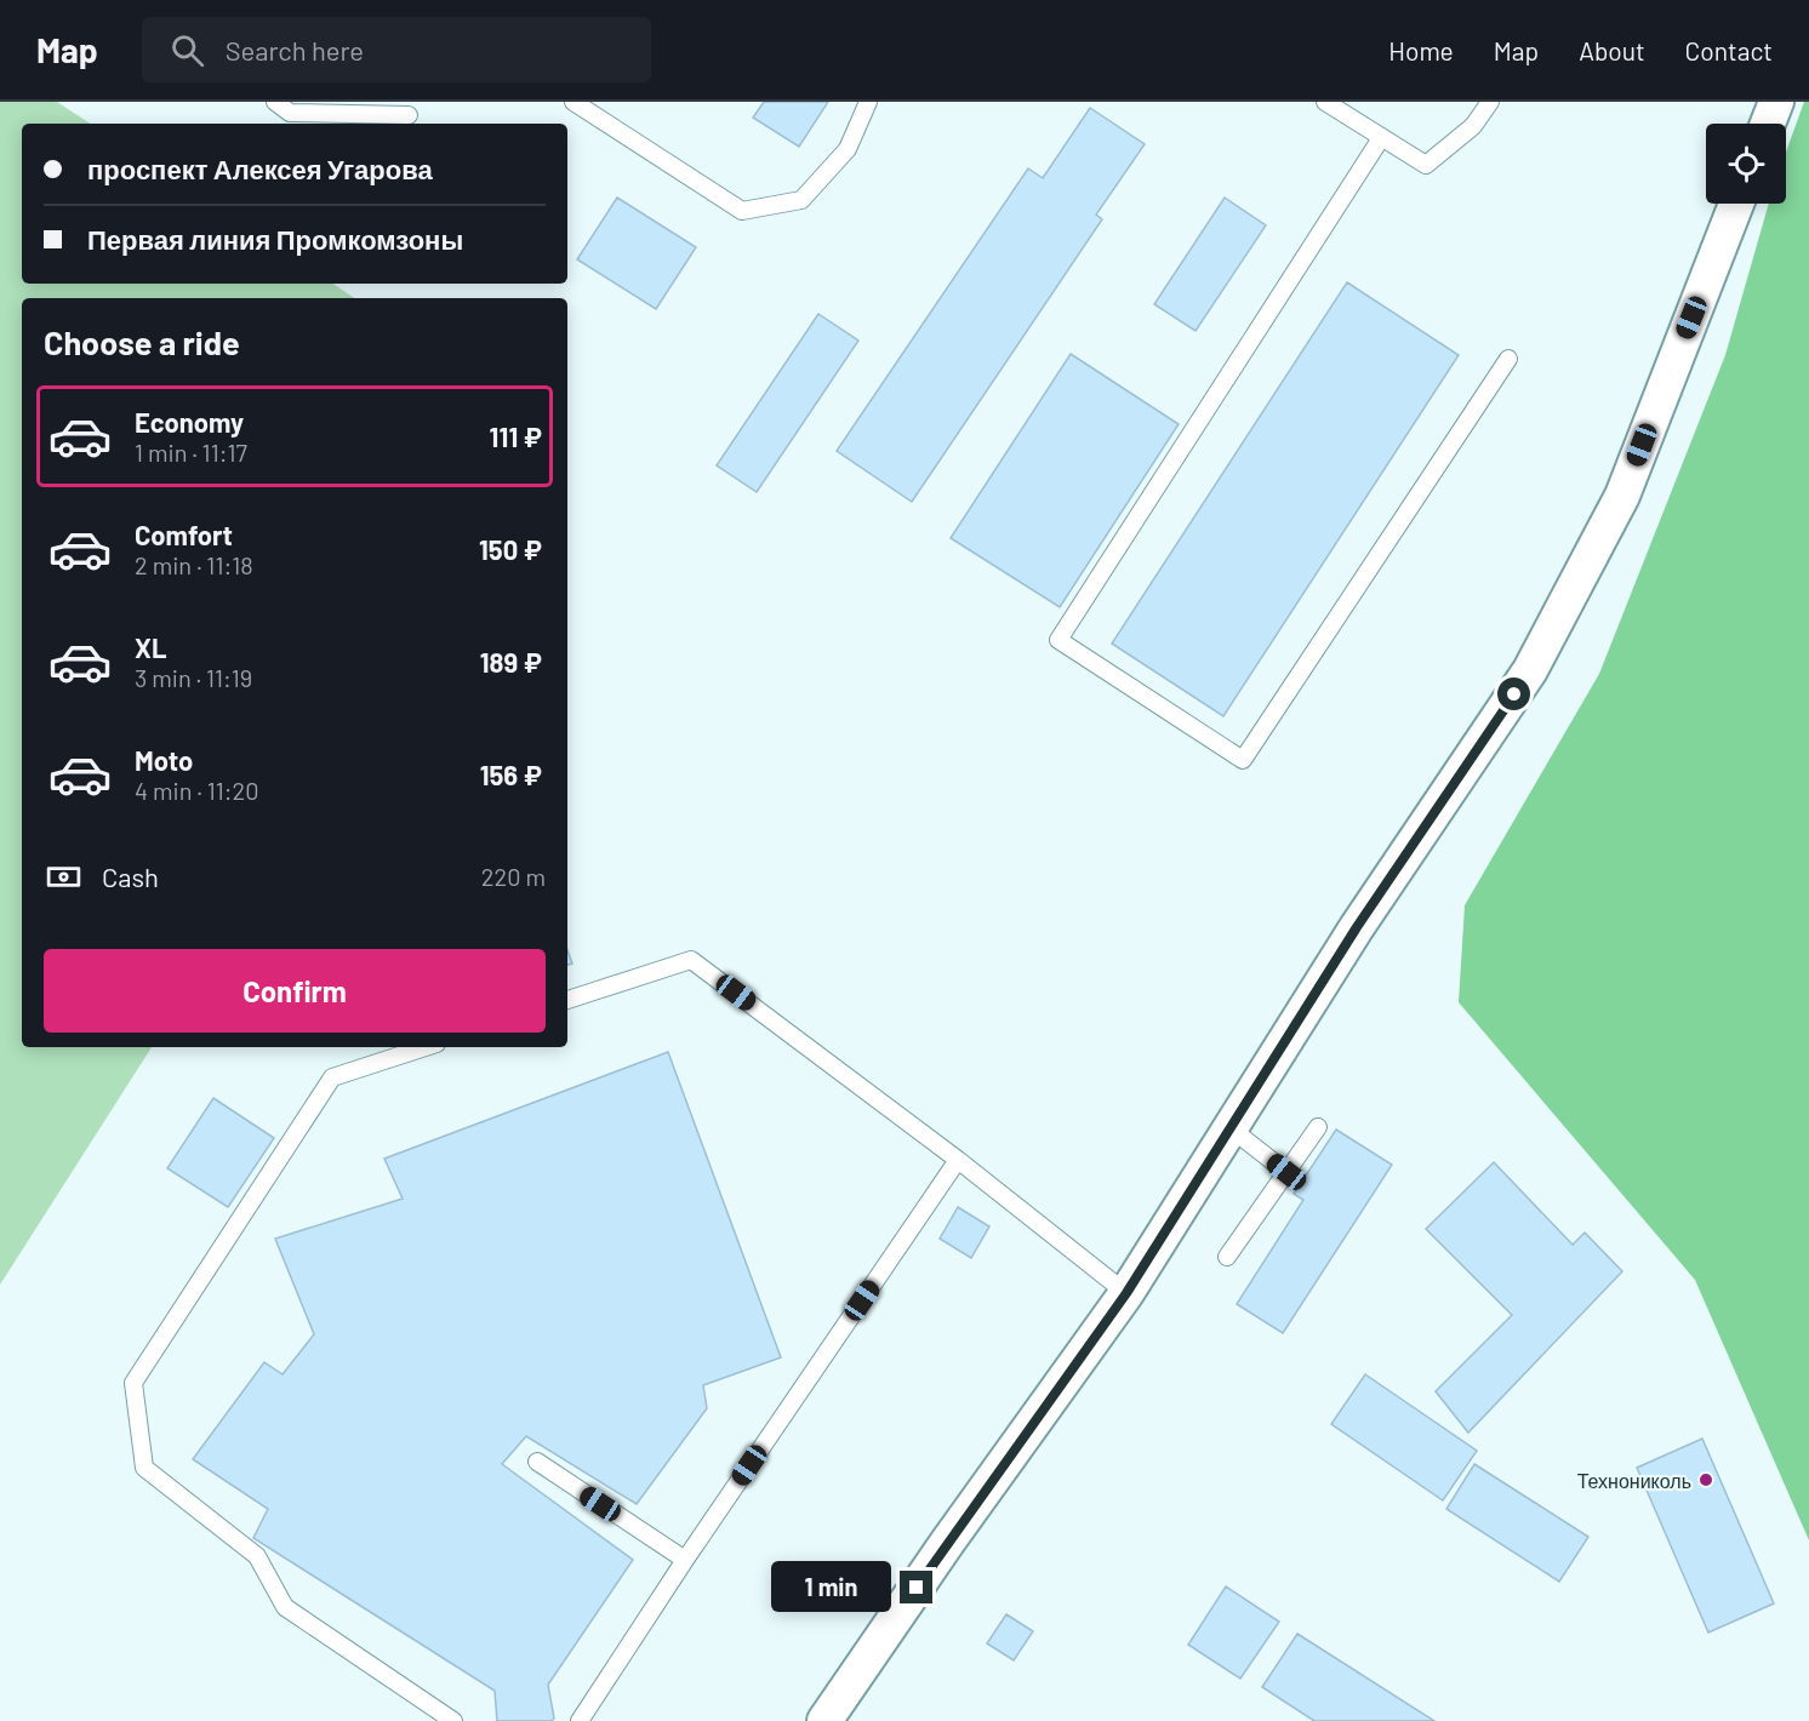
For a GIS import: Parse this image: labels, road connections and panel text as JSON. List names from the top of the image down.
{
  "places": ["Технониколь"],
  "page": {
    "header": "Map",
    "search": "Search here",
    "nav": [
      "Home",
      "Map",
      "About",
      "Contact"
    ],
    "banner": ["проспект Алексея Угарова", "Первая линия Промкомзоны"],
    "heading": "Choose a ride",
    "list": [
      {
        "name": "Economy",
        "note": "1 min · 11:17",
        "value": "111 ₽"
      },
      {
        "name": "Comfort",
        "note": "2 min · 11:18",
        "value": "150 ₽"
      },
      {
        "name": "XL",
        "note": "3 min · 11:19",
        "value": "189 ₽"
      },
      {
        "name": "Moto",
        "note": "4 min · 11:20",
        "value": "156 ₽"
      }
    ],
    "pay": ["Cash", "220 m"],
    "buttons": "Confirm",
    "bubble": "1 min"
  }
}
